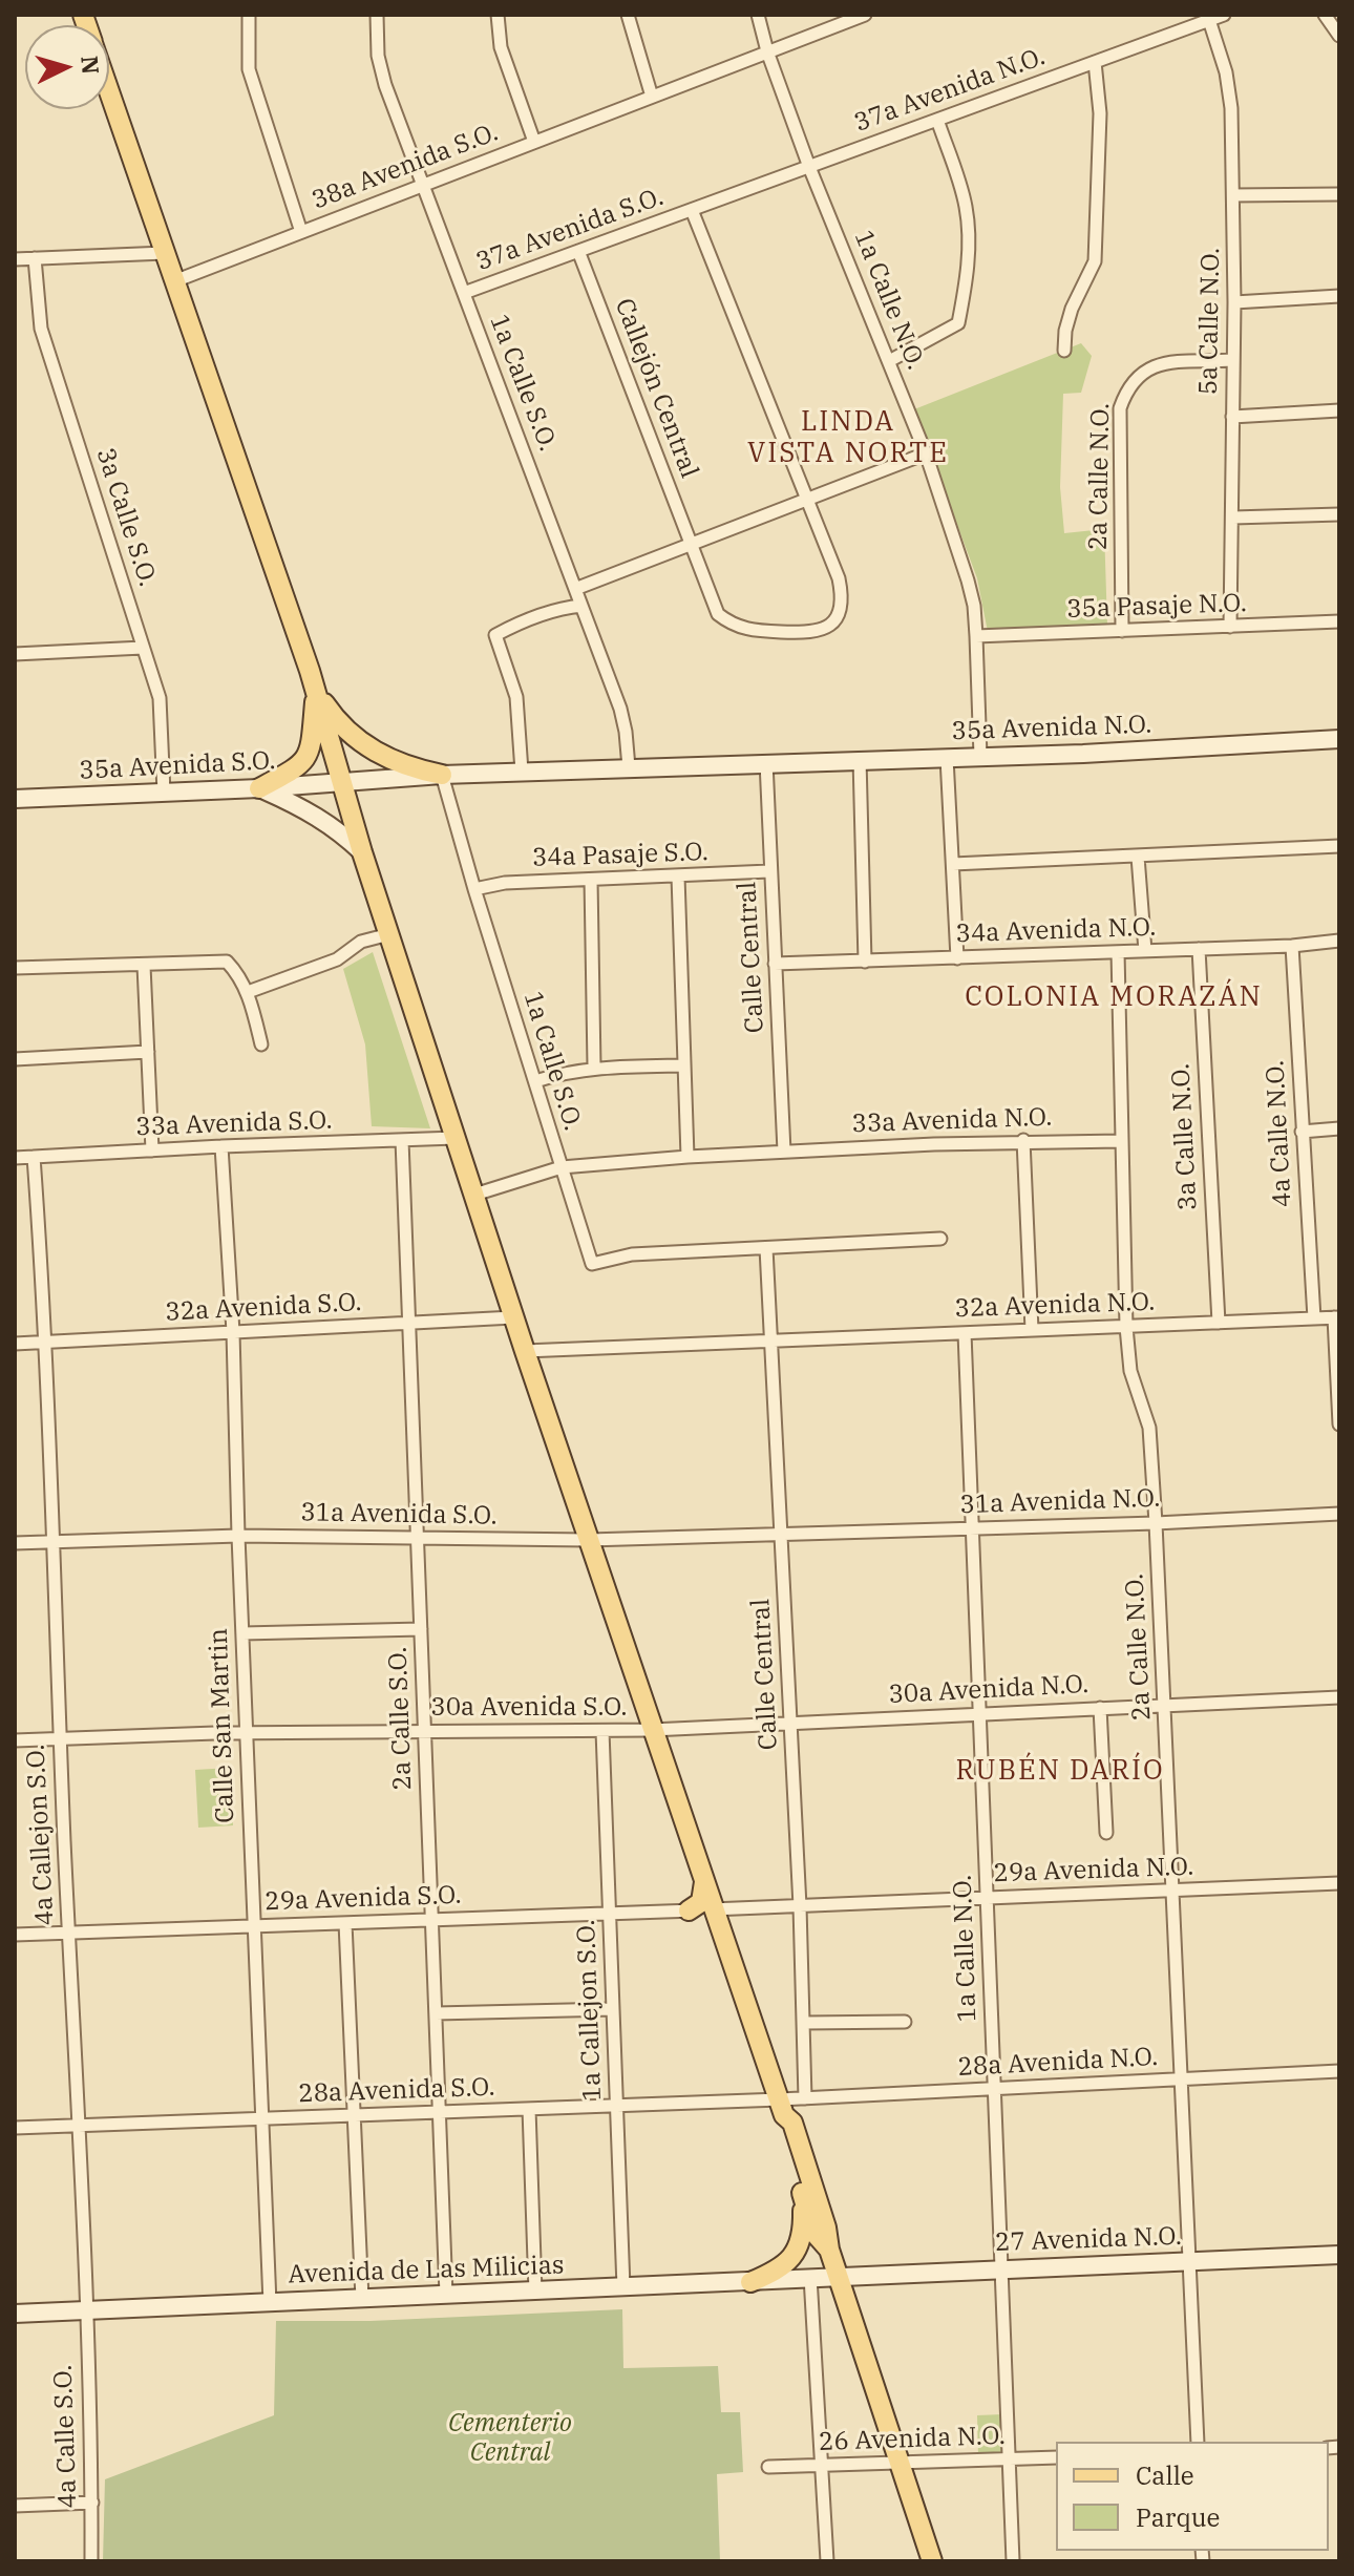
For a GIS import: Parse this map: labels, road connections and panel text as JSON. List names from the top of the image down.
{
  "streets": {
    "main road": [
      "35a Avenida N.O.",
      "35a Avenida S.O.",
      "27 Avenida N.O.",
      "Avenida de Las Milicias"
    ],
    "street": [
      "37a Avenida N.O.",
      "38a Avenida S.O.",
      "37a Avenida S.O.",
      "1a Calle N.O.",
      "5a Calle N.O.",
      "1a Calle S.O.",
      "Callejón Central",
      "2a Calle N.O.",
      "3a Calle S.O.",
      "35a Pasaje N.O.",
      "34a Pasaje S.O.",
      "34a Avenida N.O.",
      "Calle Central",
      "33a Avenida N.O.",
      "33a Avenida S.O.",
      "4a Calle N.O.",
      "3a Calle N.O.",
      "32a Avenida N.O.",
      "32a Avenida S.O.",
      "31a Avenida N.O.",
      "31a Avenida S.O.",
      "30a Avenida N.O.",
      "30a Avenida S.O.",
      "2a Calle S.O.",
      "Calle San Martin",
      "4a Callejon S.O.",
      "29a Avenida N.O.",
      "29a Avenida S.O.",
      "1a Callejon S.O.",
      "28a Avenida N.O.",
      "28a Avenida S.O.",
      "4a Calle S.O.",
      "26 Avenida N.O."
    ]
  },
  "crossings": [
    ["37a Avenida N.O.", "37a Avenida S.O."],
    ["37a Avenida N.O.", "1a Calle N.O."],
    ["37a Avenida N.O.", "5a Calle N.O."],
    ["38a Avenida S.O.", "1a Calle N.O."],
    ["38a Avenida S.O.", "1a Calle S.O."],
    ["37a Avenida S.O.", "1a Calle S.O."],
    ["37a Avenida S.O.", "Callejón Central"],
    ["1a Calle N.O.", "35a Pasaje N.O."],
    ["1a Calle N.O.", "35a Avenida N.O."],
    ["1a Calle N.O.", "32a Avenida N.O."],
    ["1a Calle N.O.", "31a Avenida N.O."],
    ["1a Calle N.O.", "30a Avenida N.O."],
    ["1a Calle N.O.", "29a Avenida N.O."],
    ["1a Calle N.O.", "28a Avenida N.O."],
    ["1a Calle N.O.", "27 Avenida N.O."],
    ["1a Calle N.O.", "26 Avenida N.O."],
    ["5a Calle N.O.", "2a Calle N.O."],
    ["5a Calle N.O.", "35a Pasaje N.O."],
    ["1a Calle S.O.", "34a Pasaje S.O."],
    ["1a Calle S.O.", "Calle Central"],
    ["2a Calle N.O.", "35a Pasaje N.O."],
    ["2a Calle N.O.", "34a Avenida N.O."],
    ["2a Calle N.O.", "33a Avenida N.O."],
    ["2a Calle N.O.", "32a Avenida N.O."],
    ["2a Calle N.O.", "31a Avenida N.O."],
    ["2a Calle N.O.", "30a Avenida N.O."],
    ["2a Calle N.O.", "29a Avenida N.O."],
    ["2a Calle N.O.", "28a Avenida N.O."],
    ["2a Calle N.O.", "27 Avenida N.O."],
    ["3a Calle S.O.", "35a Avenida S.O."],
    ["35a Avenida N.O.", "Calle Central"],
    ["34a Pasaje S.O.", "Calle Central"],
    ["34a Avenida N.O.", "Calle Central"],
    ["34a Avenida N.O.", "4a Calle N.O."],
    ["34a Avenida N.O.", "3a Calle N.O."],
    ["Calle Central", "33a Avenida N.O."],
    ["Calle Central", "32a Avenida N.O."],
    ["Calle Central", "31a Avenida N.O."],
    ["Calle Central", "31a Avenida S.O."],
    ["Calle Central", "30a Avenida N.O."],
    ["Calle Central", "30a Avenida S.O."],
    ["Calle Central", "29a Avenida N.O."],
    ["Calle Central", "28a Avenida N.O."],
    ["33a Avenida S.O.", "2a Calle S.O."],
    ["33a Avenida S.O.", "Calle San Martin"],
    ["33a Avenida S.O.", "4a Callejon S.O."],
    ["4a Calle N.O.", "32a Avenida N.O."],
    ["3a Calle N.O.", "32a Avenida N.O."],
    ["32a Avenida S.O.", "2a Calle S.O."],
    ["32a Avenida S.O.", "Calle San Martin"],
    ["32a Avenida S.O.", "4a Callejon S.O."],
    ["31a Avenida N.O.", "31a Avenida S.O."],
    ["31a Avenida S.O.", "2a Calle S.O."],
    ["31a Avenida S.O.", "Calle San Martin"],
    ["31a Avenida S.O.", "4a Callejon S.O."],
    ["30a Avenida N.O.", "30a Avenida S.O."],
    ["30a Avenida S.O.", "2a Calle S.O."],
    ["30a Avenida S.O.", "Calle San Martin"],
    ["30a Avenida S.O.", "4a Callejon S.O."],
    ["30a Avenida S.O.", "1a Callejon S.O."],
    ["2a Calle S.O.", "29a Avenida S.O."],
    ["2a Calle S.O.", "28a Avenida S.O."],
    ["2a Calle S.O.", "Avenida de Las Milicias"],
    ["Calle San Martin", "29a Avenida S.O."],
    ["Calle San Martin", "28a Avenida S.O."],
    ["Calle San Martin", "Avenida de Las Milicias"],
    ["4a Callejon S.O.", "29a Avenida S.O."],
    ["4a Callejon S.O.", "28a Avenida S.O."],
    ["4a Callejon S.O.", "Avenida de Las Milicias"],
    ["4a Callejon S.O.", "4a Calle S.O."],
    ["29a Avenida N.O.", "29a Avenida S.O."],
    ["29a Avenida S.O.", "1a Callejon S.O."],
    ["1a Callejon S.O.", "28a Avenida S.O."],
    ["1a Callejon S.O.", "Avenida de Las Milicias"],
    ["28a Avenida N.O.", "28a Avenida S.O."],
    ["27 Avenida N.O.", "Avenida de Las Milicias"],
    ["Avenida de Las Milicias", "4a Calle S.O."]
  ],
  "districts": ["LINDA VISTA NORTE", "COLONIA MORAZÁN", "RUBÉN DARÍO"],
  "parks": ["Cementerio Central"],
  "legend": ["Calle", "Parque"],
  "north": "right"
}
